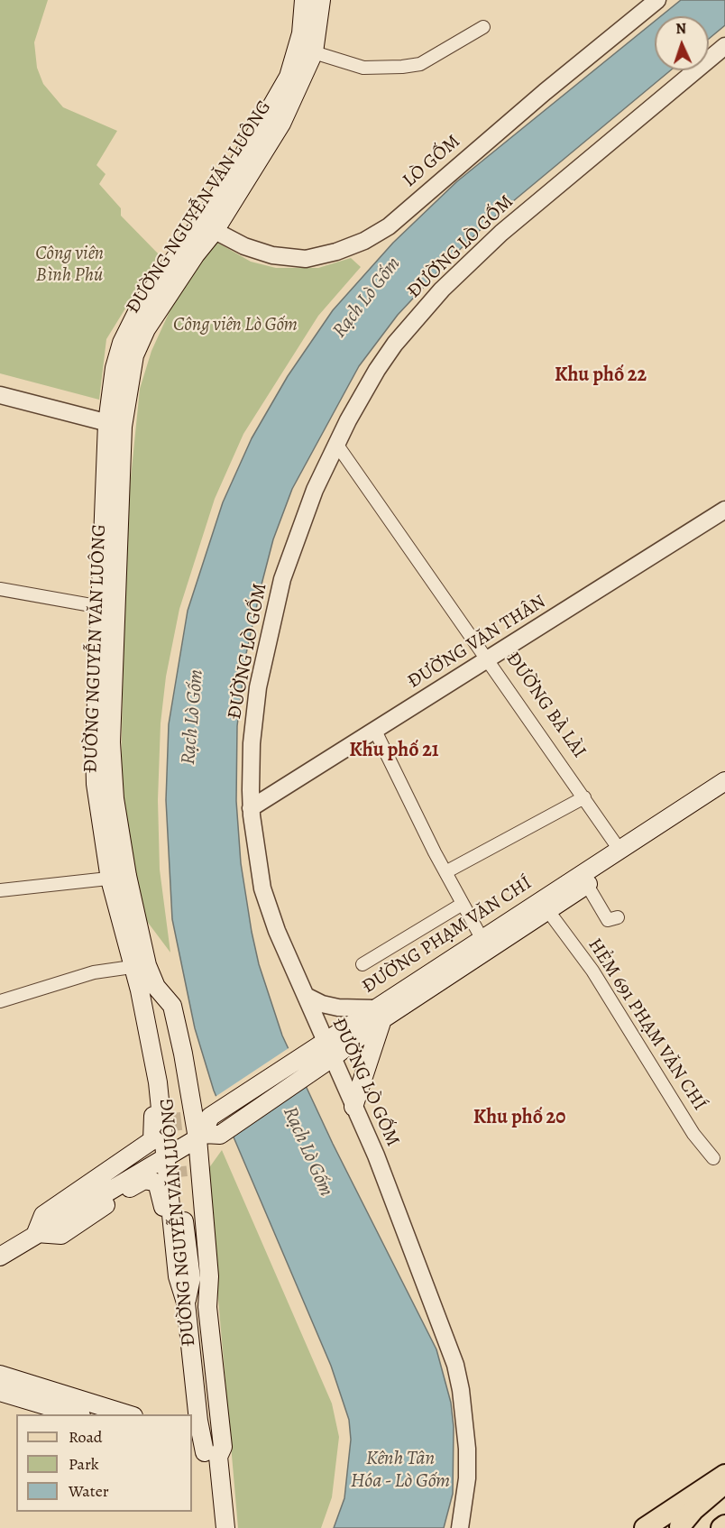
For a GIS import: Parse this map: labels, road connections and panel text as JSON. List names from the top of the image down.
{
  "streets": {
    "main road": ["ĐƯỜNG NGUYỄN VĂN LUÔNG", "ĐƯỜNG PHẠM VĂN CHÍ"],
    "street": [
      "LÒ GỐM",
      "ĐƯỜNG LÒ GỐM",
      "ĐƯỜNG VĂN THÂN",
      "ĐƯỜNG BÀ LÀI",
      "HẺM 691 PHẠM VĂN CHÍ"
    ]
  },
  "crossings": [
    ["LÒ GỐM", "ĐƯỜNG NGUYỄN VĂN LUÔNG"],
    ["ĐƯỜNG NGUYỄN VĂN LUÔNG", "ĐƯỜNG PHẠM VĂN CHÍ"],
    ["ĐƯỜNG LÒ GỐM", "ĐƯỜNG VĂN THÂN"],
    ["ĐƯỜNG LÒ GỐM", "ĐƯỜNG BÀ LÀI"],
    ["ĐƯỜNG LÒ GỐM", "ĐƯỜNG PHẠM VĂN CHÍ"],
    ["ĐƯỜNG VĂN THÂN", "ĐƯỜNG BÀ LÀI"],
    ["ĐƯỜNG BÀ LÀI", "ĐƯỜNG PHẠM VĂN CHÍ"],
    ["ĐƯỜNG PHẠM VĂN CHÍ", "HẺM 691 PHẠM VĂN CHÍ"]
  ],
  "districts": ["Khu phố 22", "Khu phố 21", "Khu phố 20"],
  "water": ["Rạch Lò Gốm", "Kênh Tân Hóa - Lò Gốm"],
  "parks": ["Công viên Bình Phú", "Công viên Lò Gốm"],
  "legend": ["Road", "Park", "Water"],
  "north": "top"
}
